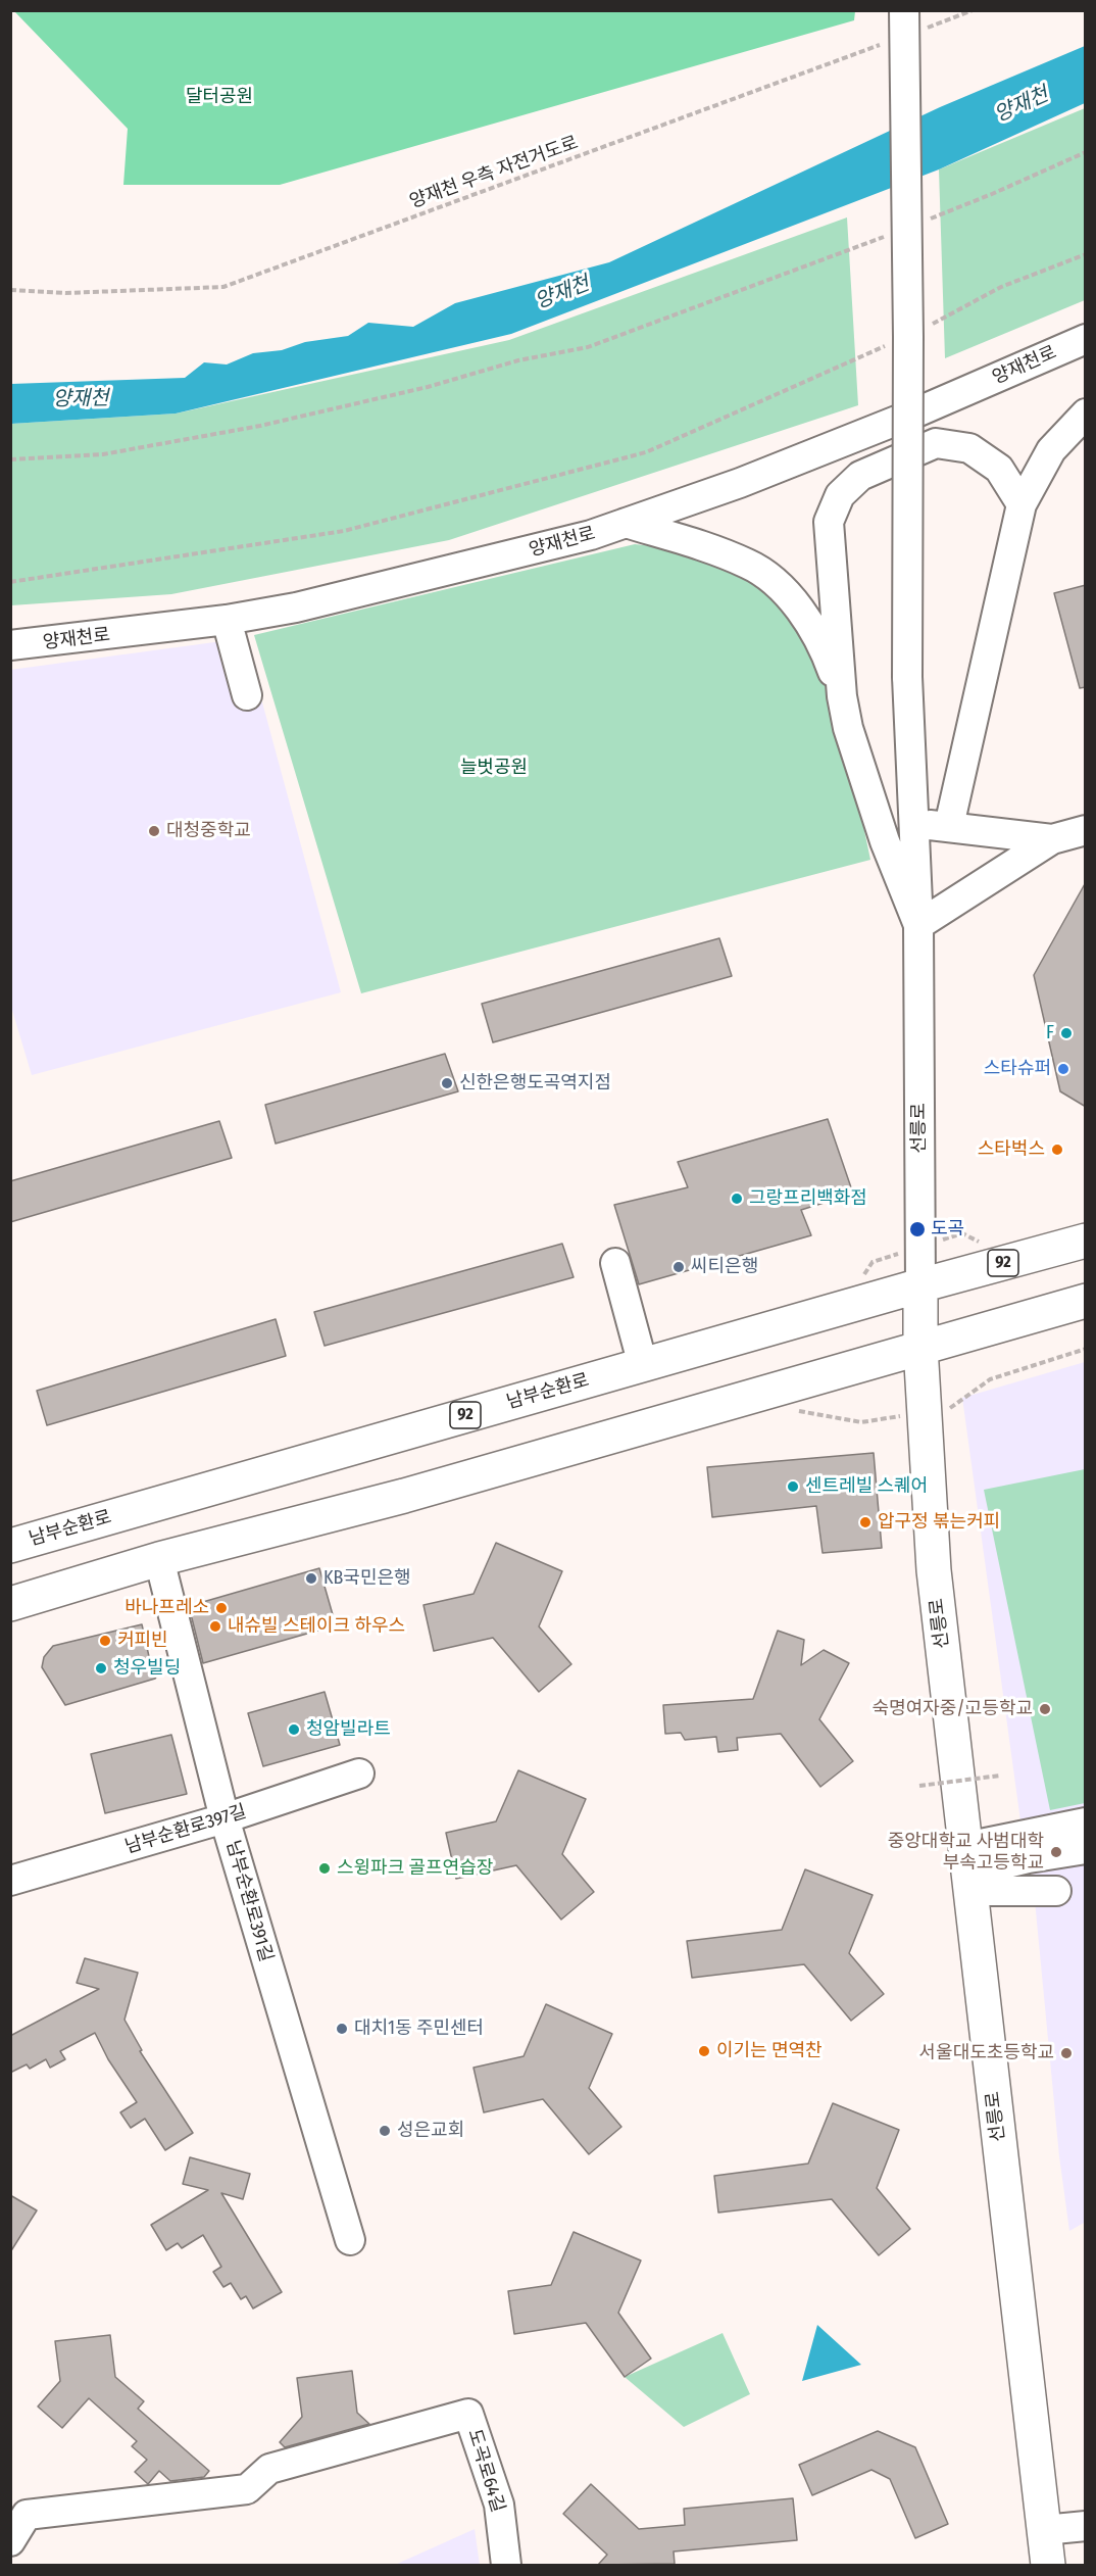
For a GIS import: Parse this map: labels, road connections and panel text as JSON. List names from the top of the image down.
{
  "streets": {
    "main road": ["선릉로", "92", "남부순환로"],
    "street": [
      "양재천로",
      "남부순환로397길",
      "남부순환로391길",
      "도곡로64길"
    ],
    "path": ["양재천 우측 자전거도로"]
  },
  "crossings": [
    ["선릉로", "남부순환로"],
    ["남부순환로397길", "남부순환로391길"]
  ],
  "water": ["양재천"],
  "parks": ["달터공원", "늘벗공원"],
  "places": [
    "대청중학교",
    "F",
    "스타슈퍼",
    "신한은행도곡역지점",
    "스타벅스",
    "그랑프리백화점",
    "도곡",
    "씨티은행",
    "센트레빌 스퀘어",
    "압구정 볶는커피",
    "KB국민은행",
    "바나프레소",
    "내슈빌 스테이크 하우스",
    "커피빈",
    "청우빌딩",
    "숙명여자중/고등학교",
    "청암빌라트",
    "중앙대학교 사범대학 부속고등학교",
    "스윙파크 골프연습장",
    "대치1동 주민센터",
    "이기는 면역찬",
    "서울대도초등학교",
    "성은교회"
  ]
}
